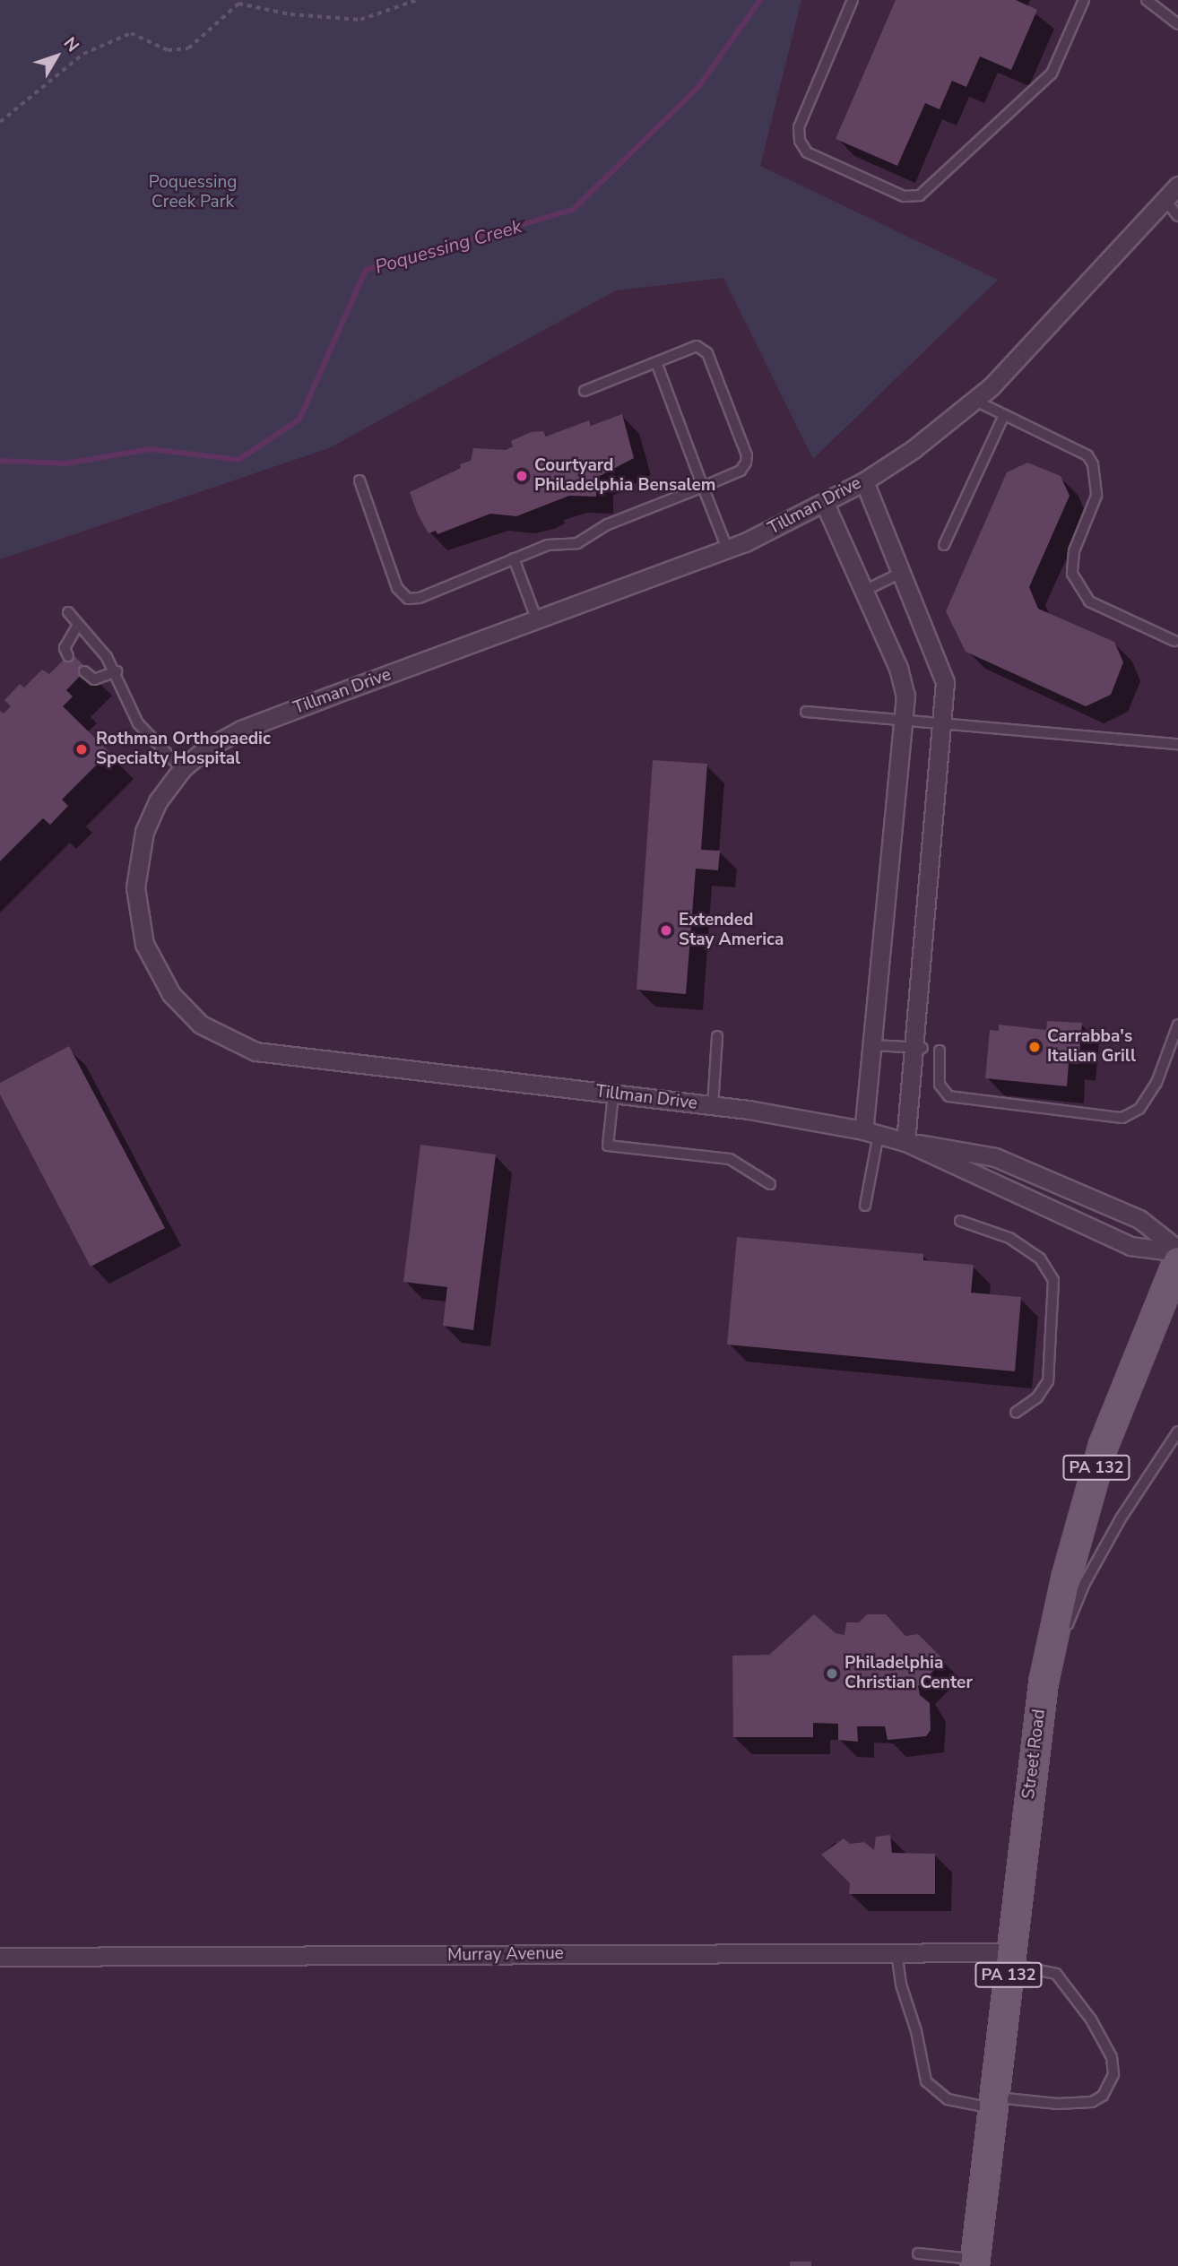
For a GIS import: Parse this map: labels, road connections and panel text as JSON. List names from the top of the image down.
{
  "streets": {
    "main road": ["PA 132", "Street Road"],
    "street": ["Tillman Drive", "Murray Avenue"]
  },
  "crossings": [
    ["Street Road", "Murray Avenue"]
  ],
  "water": ["Poquessing Creek"],
  "parks": ["Poquessing Creek Park"],
  "places": [
    "Courtyard Philadelphia Bensalem",
    "Rothman Orthopaedic Specialty Hospital",
    "Extended Stay America",
    "Carrabba's Italian Grill",
    "Philadelphia Christian Center"
  ],
  "north": "top right"
}
